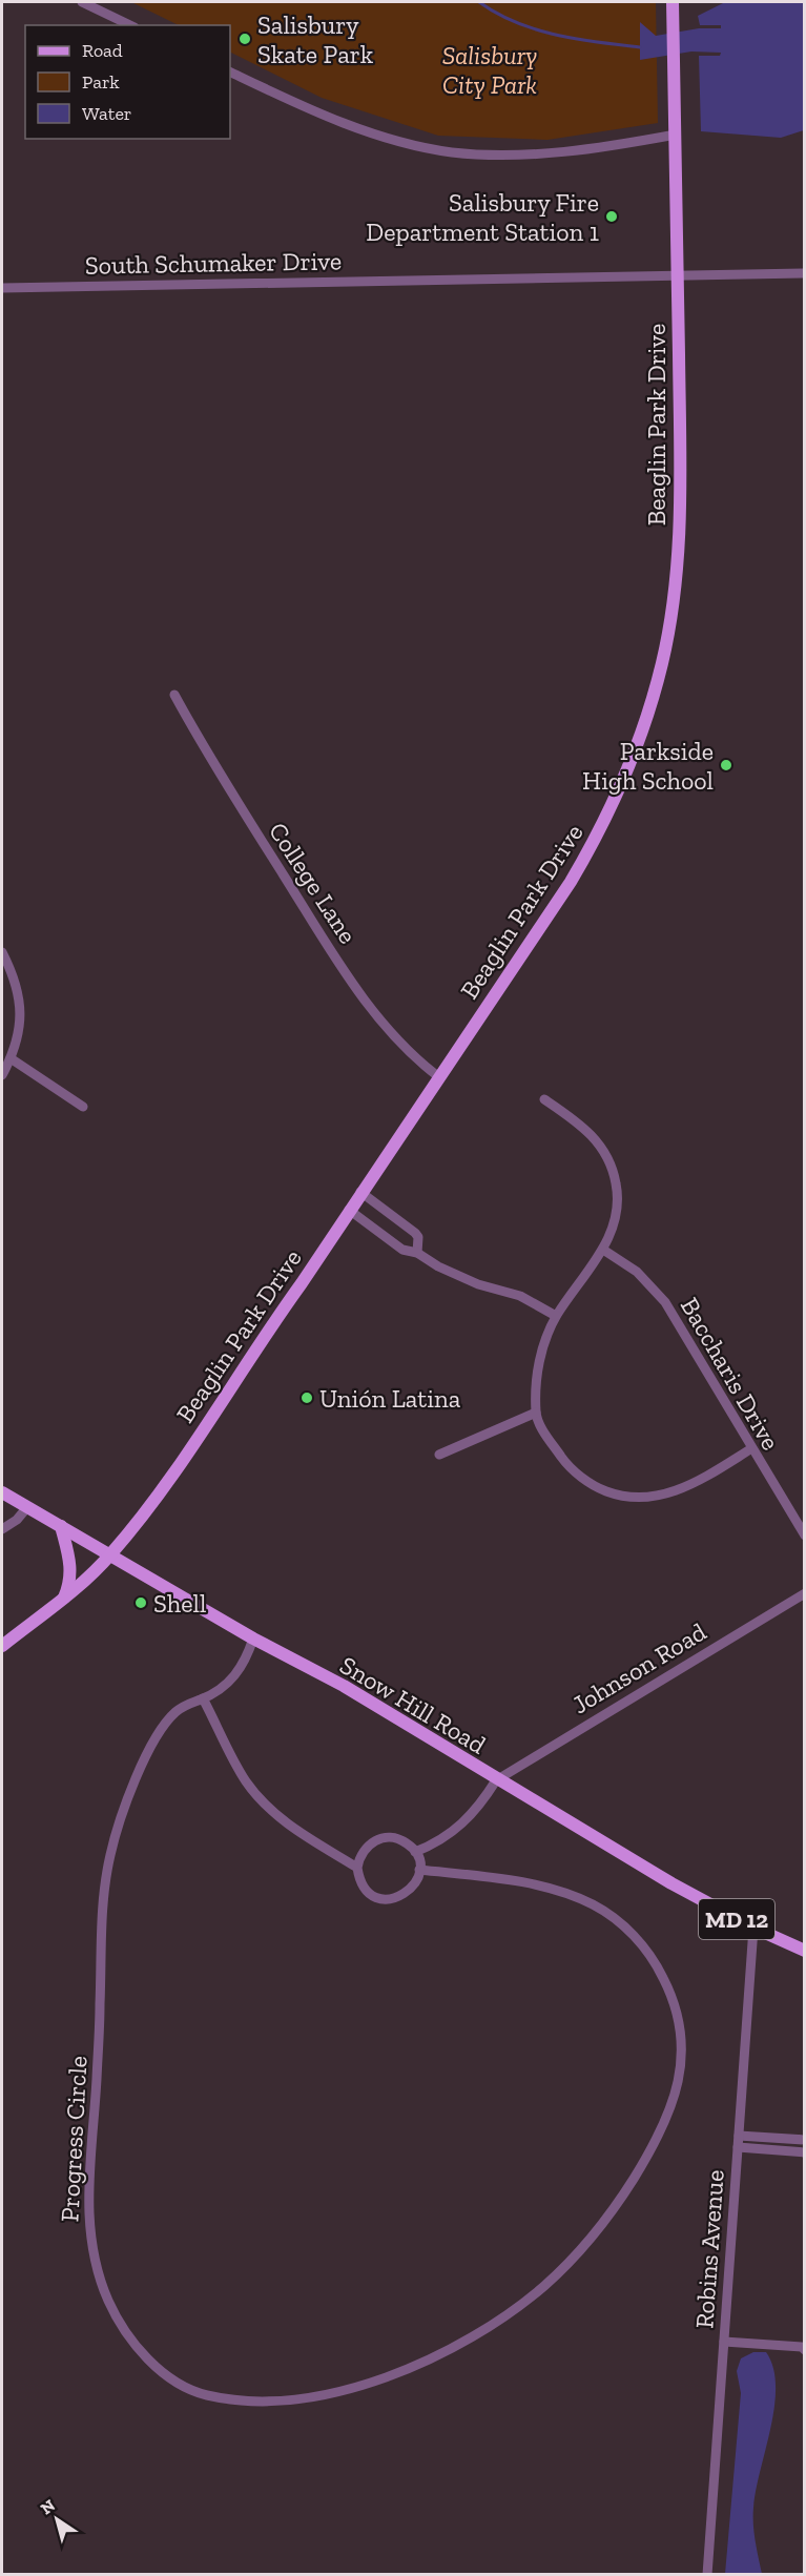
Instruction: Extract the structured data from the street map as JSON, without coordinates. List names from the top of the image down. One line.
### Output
{"streets":{"main road":["Beaglin Park Drive","Snow Hill Road","MD 12"],"street":["South Schumaker Drive","College Lane","Baccharis Drive","Johnson Road","Progress Circle","Robins Avenue"]},"crossings":[["South Schumaker Drive","Beaglin Park Drive"],["Beaglin Park Drive","College Lane"],["Beaglin Park Drive","Snow Hill Road"],["Johnson Road","Snow Hill Road"],["Snow Hill Road","Progress Circle"],["Snow Hill Road","Robins Avenue"]],"parks":["Salisbury City Park"],"places":["Salisbury Skate Park","Salisbury Fire Department Station 1","Parkside High School","Unión Latina","Shell"],"legend":["Road","Park","Water"],"north":"top left"}
